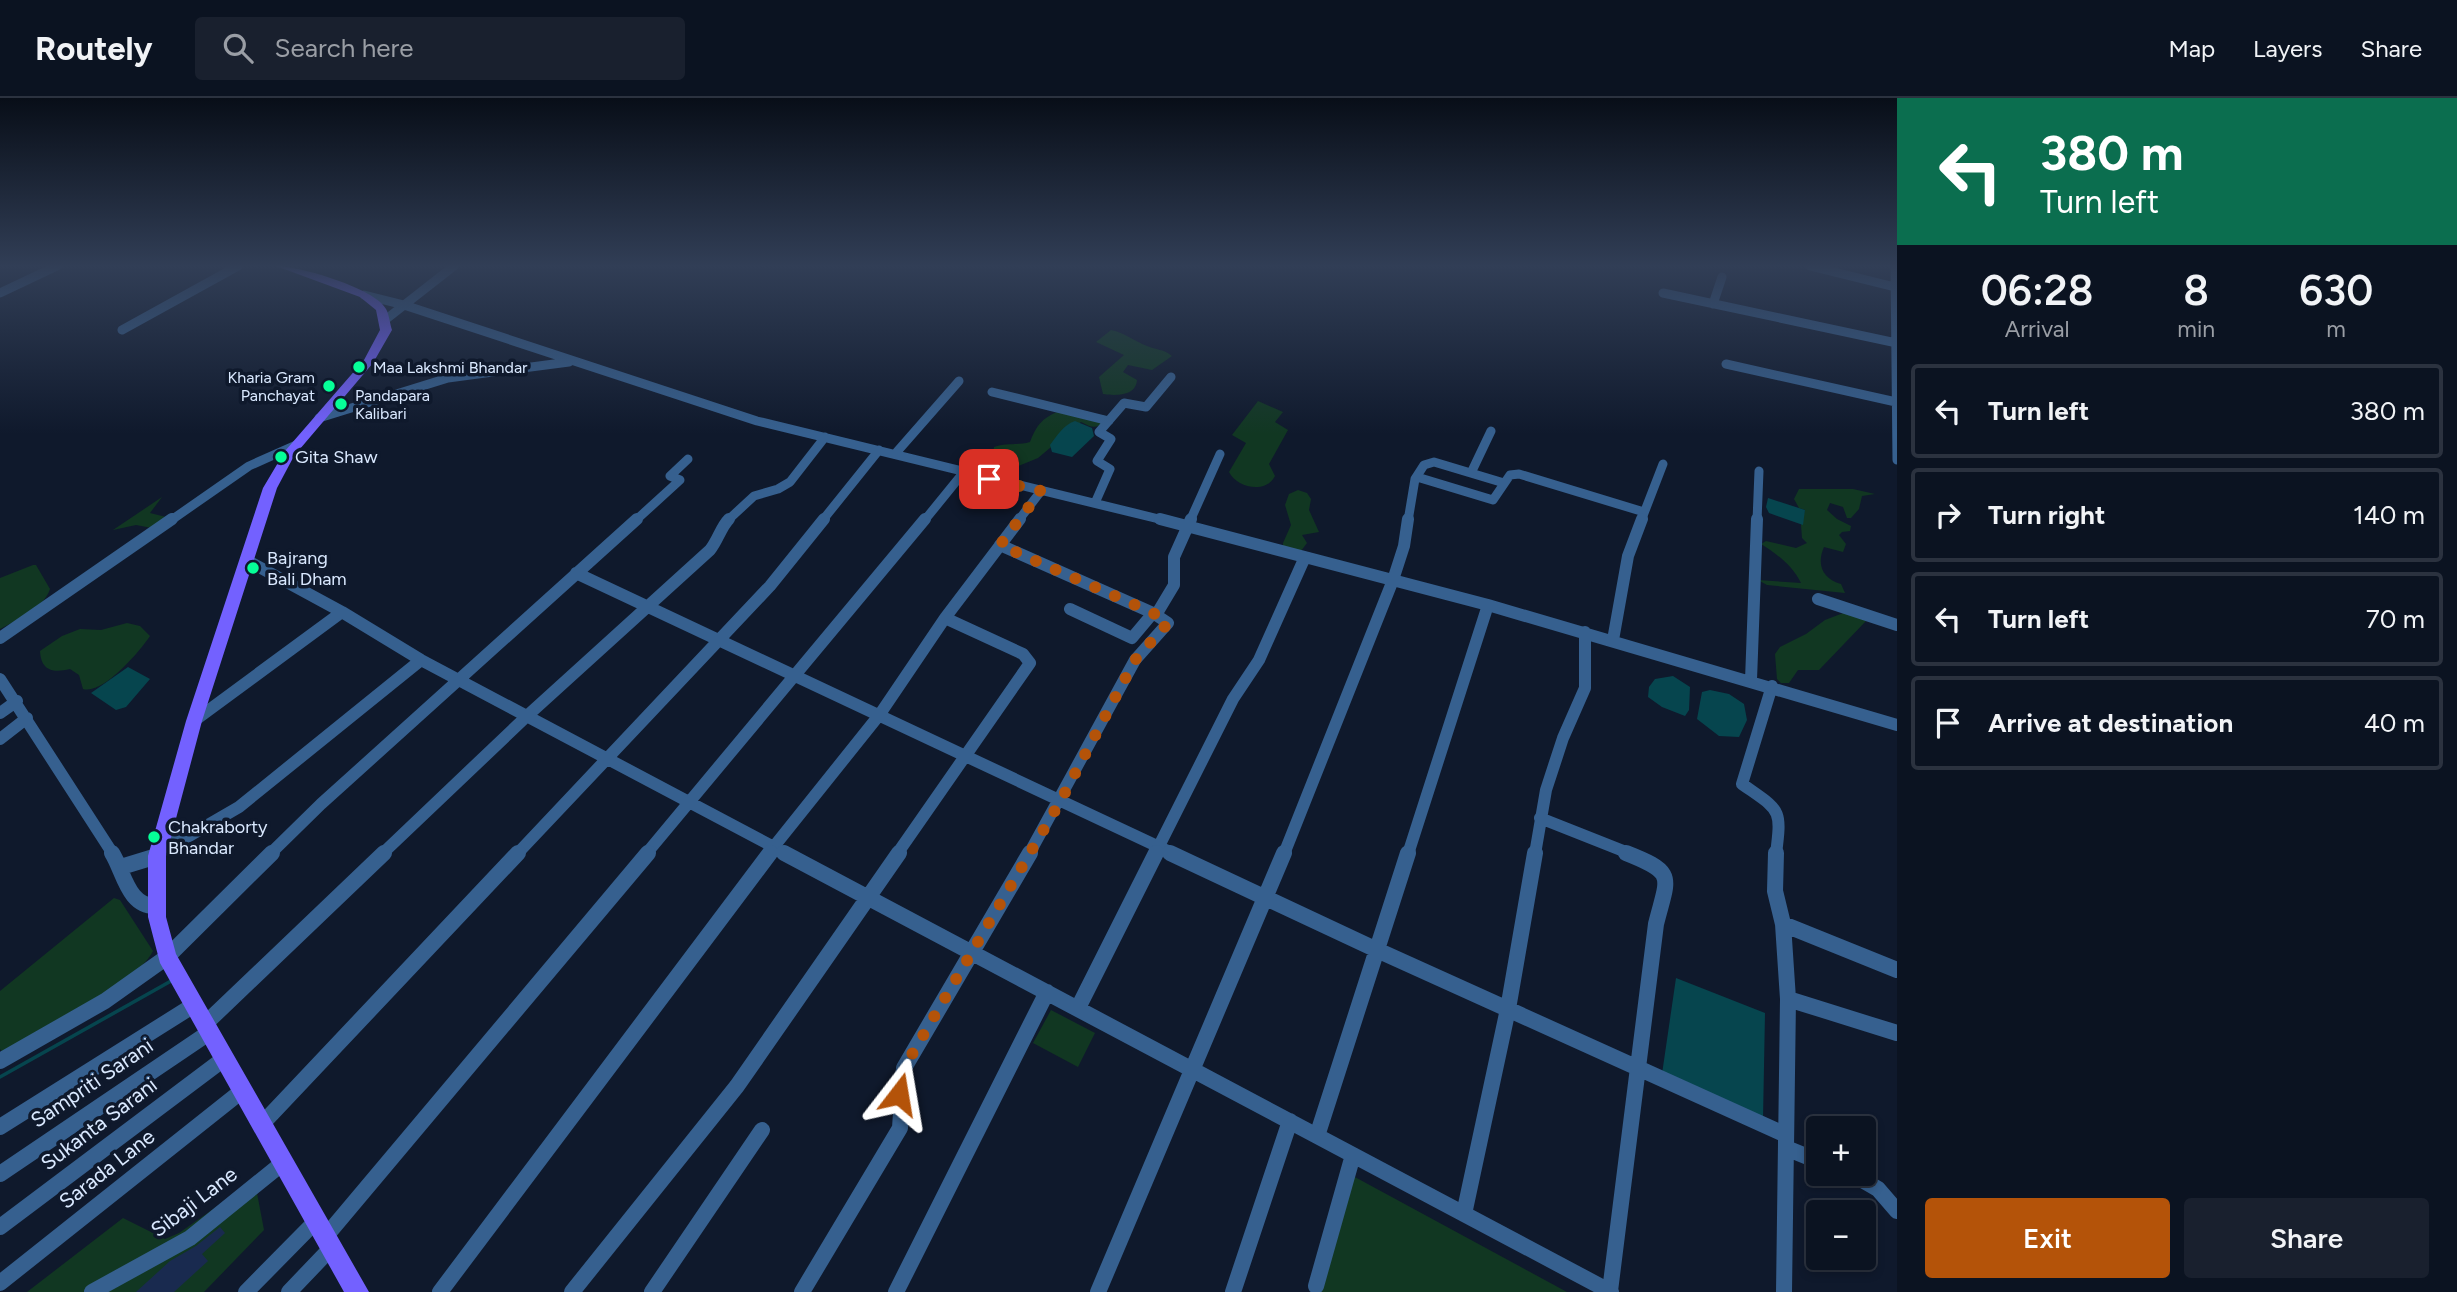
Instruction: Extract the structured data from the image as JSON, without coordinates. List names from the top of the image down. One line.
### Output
{"streets":{"street":["Sampriti Sarani","Sukanta Sarani","Sarada Lane","Sibaji Lane"]},"places":["Maa Lakshmi Bhandar","Kharia Gram Panchayat","Pandapara Kalibari","Gita Shaw","Bajrang Bali Dham","Chakraborty Bhandar"],"page":{"header":"Routely","search":"Search here","nav":["Map","Layers","Share"],"turn":["380 m","Turn left"],"eta":["06:28","Arrival","8","min","630","m"],"list":[{"name":"Turn left","value":"380 m"},{"name":"Turn right","value":"140 m"},{"name":"Turn left","value":"70 m"},{"name":"Arrive at destination","value":"40 m"}],"map_buttons":["+","−"],"buttons":["Exit","Share"]}}
